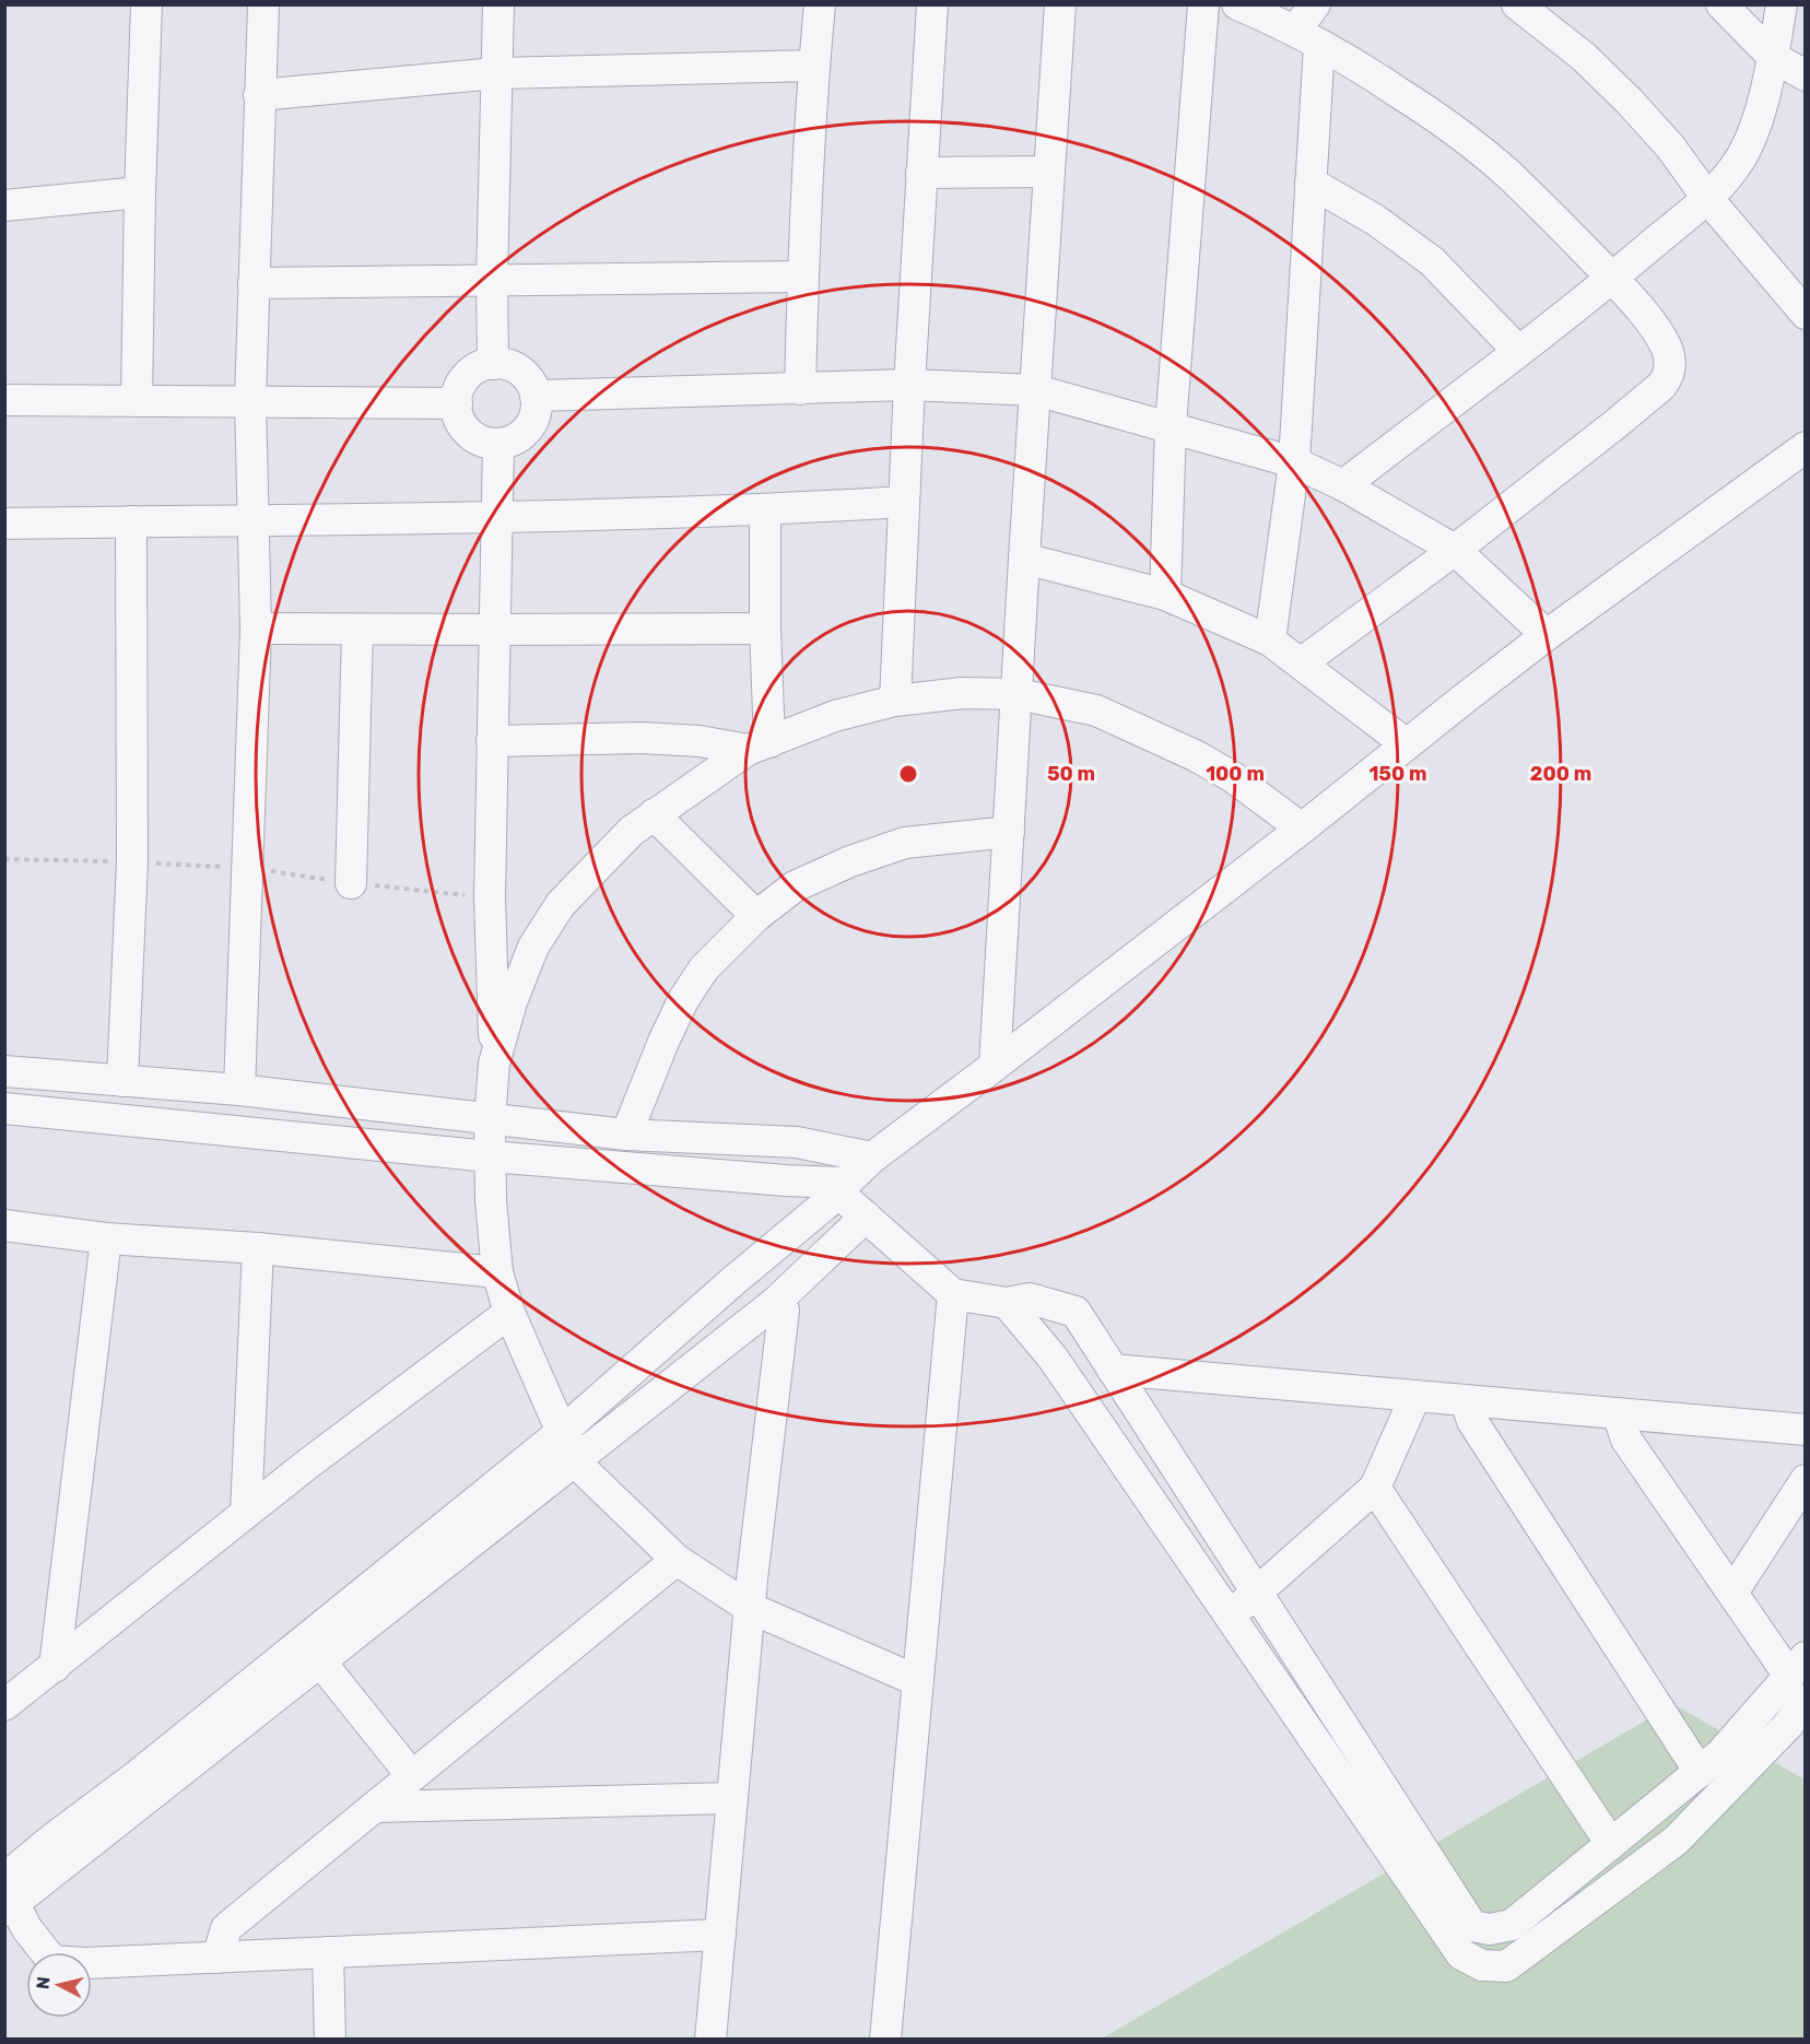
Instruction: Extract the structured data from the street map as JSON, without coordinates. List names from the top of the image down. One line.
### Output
{"north":"left","rings":["50 m","100 m","150 m","200 m"]}
